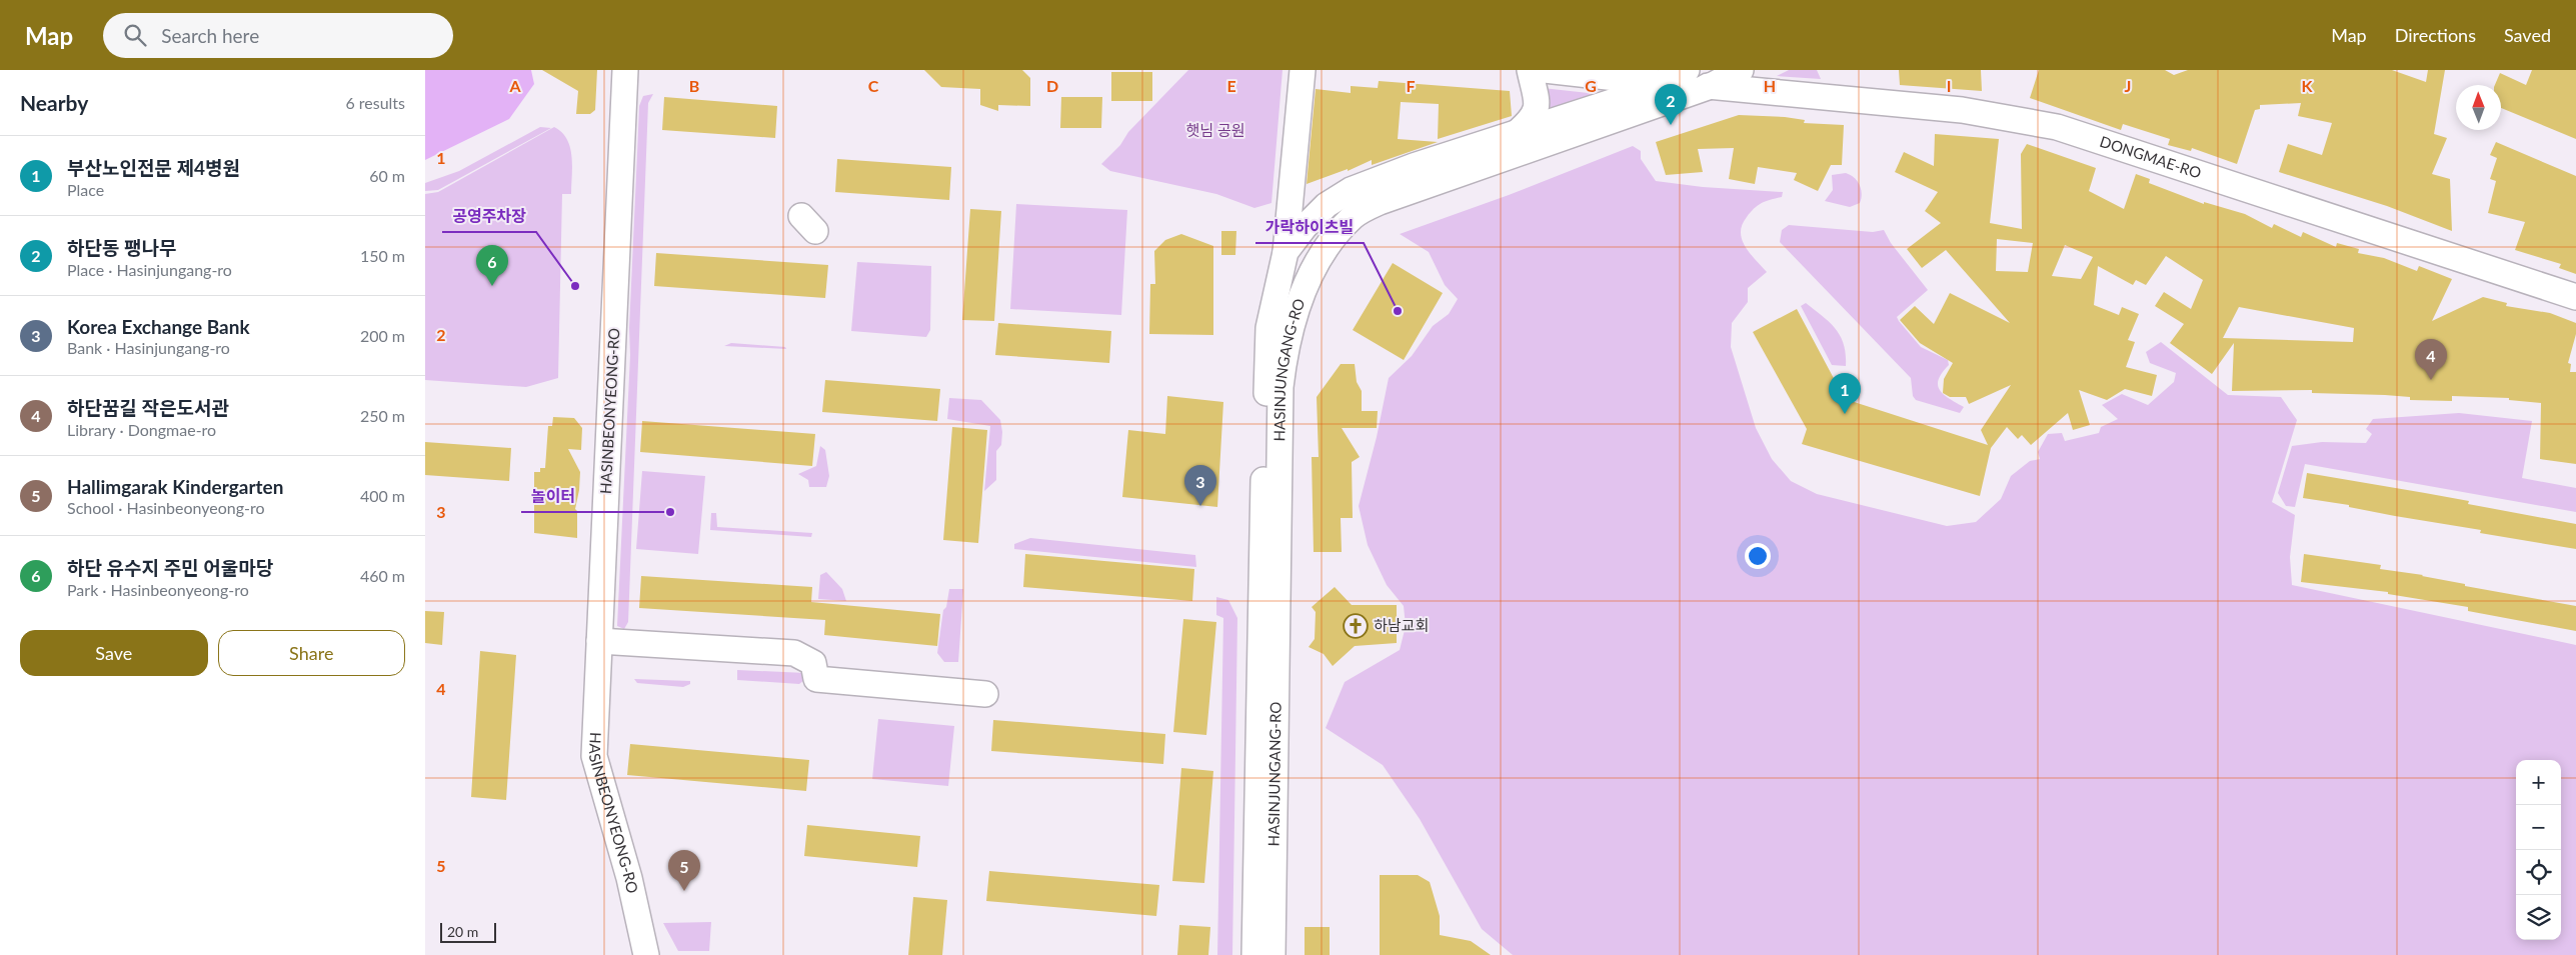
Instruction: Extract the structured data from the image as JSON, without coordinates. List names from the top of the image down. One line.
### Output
{"streets":{"street":["DONGMAE-RO","HASINJUNGANG-RO","HASINBEONYEONG-RO"]},"crossings":[["DONGMAE-RO","HASINJUNGANG-RO"]],"parks":["햇님 공원"],"places":{"other":["공영주차장","가락하이츠빌","놀이터"],"church":["하남교회"]},"scale_bar":"20 m","north":"top","page":{"header":"Map","search":"Search here","nav":["Map","Directions","Saved"],"heading":["Nearby","6 results"],"pins":["2","6","4","1","3","5"],"list":[{"mark":"1","name":"부산노인전문 제4병원","note":"Place","value":"60 m"},{"mark":"2","name":"하단동 팽나무","note":"Place · Hasinjungang-ro","value":"150 m"},{"mark":"3","name":"Korea Exchange Bank","note":"Bank · Hasinjungang-ro","value":"200 m"},{"mark":"4","name":"하단꿈길 작은도서관","note":"Library · Dongmae-ro","value":"250 m"},{"mark":"5","name":"Hallimgarak Kindergarten","note":"School · Hasinbeonyeong-ro","value":"400 m"},{"mark":"6","name":"하단 유수지 주민 어울마당","note":"Park · Hasinbeonyeong-ro","value":"460 m"}],"buttons":["Save","Share"],"map_buttons":["+","−"],"scale":"20 m"},"grid":{"columns":["A","B","C","D","E","F","G","H","I","J","K"],"rows":["1","2","3","4","5"]}}
